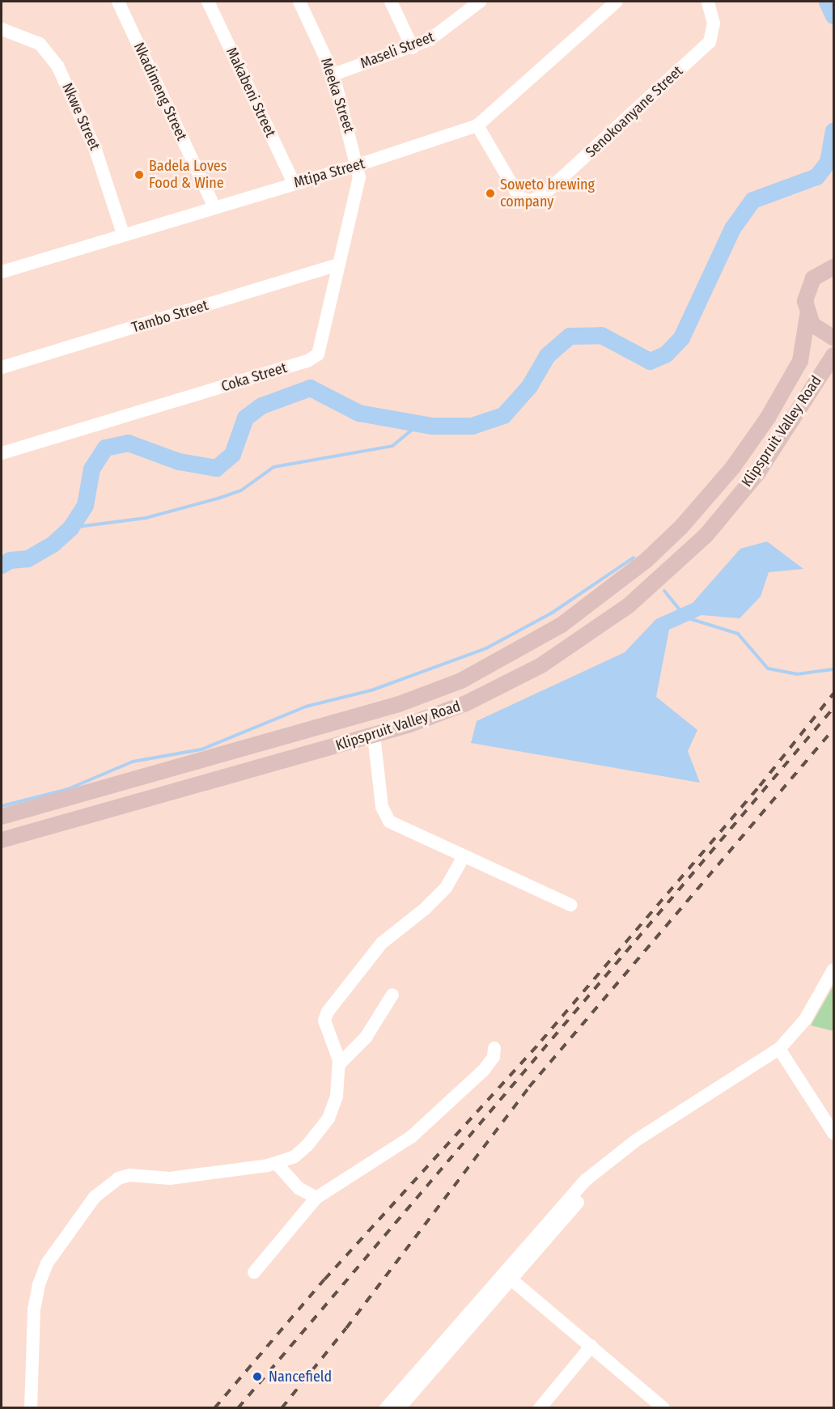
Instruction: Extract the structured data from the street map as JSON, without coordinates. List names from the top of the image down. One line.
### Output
{"streets":{"main road":["Klipspruit Valley Road"],"street":["Maseli Street","Nkadimeng Street","Makabeni Street","Meeka Street","Senokoanyane Street","Nkwe Street","Mtipa Street","Tambo Street","Coka Street"]},"crossings":[["Maseli Street","Meeka Street"],["Nkadimeng Street","Mtipa Street"],["Makabeni Street","Mtipa Street"],["Meeka Street","Mtipa Street"],["Meeka Street","Coka Street"],["Senokoanyane Street","Mtipa Street"],["Nkwe Street","Mtipa Street"],["Mtipa Street","Coka Street"],["Tambo Street","Coka Street"]],"places":["Badela Loves Food & Wine","Soweto brewing company","Nancefield"]}
